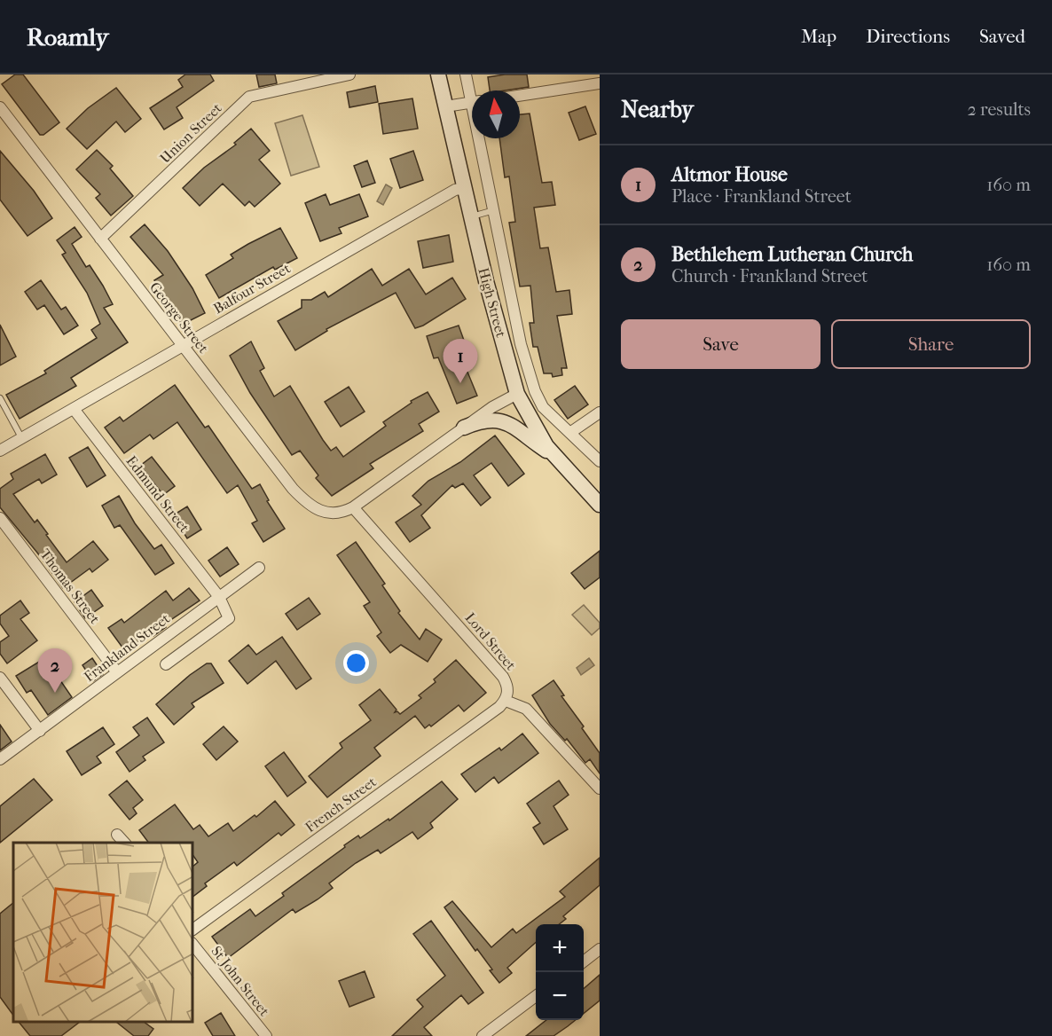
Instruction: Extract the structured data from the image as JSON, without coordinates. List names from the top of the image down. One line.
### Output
{"streets":{"main road":["High Street"],"street":["Union Street","Balfour Street","George Street","Edmund Street","Thomas Street","Lord Street","Frankland Street","French Street","St John Street"]},"crossings":[["Union Street","George Street"],["Balfour Street","High Street"],["Balfour Street","George Street"],["Balfour Street","Edmund Street"],["George Street","Lord Street"],["Edmund Street","Frankland Street"],["Thomas Street","Frankland Street"],["Lord Street","French Street"]],"north":"top","page":{"header":"Roamly","nav":["Map","Directions","Saved"],"heading":["Nearby","2 results"],"list":[{"mark":"1","name":"Altmor House","note":"Place · Frankland Street","value":"160 m"},{"mark":"2","name":"Bethlehem Lutheran Church","note":"Church · Frankland Street","value":"160 m"}],"buttons":["Save","Share"],"pins":["1","2"],"map_buttons":["+","−"]}}
